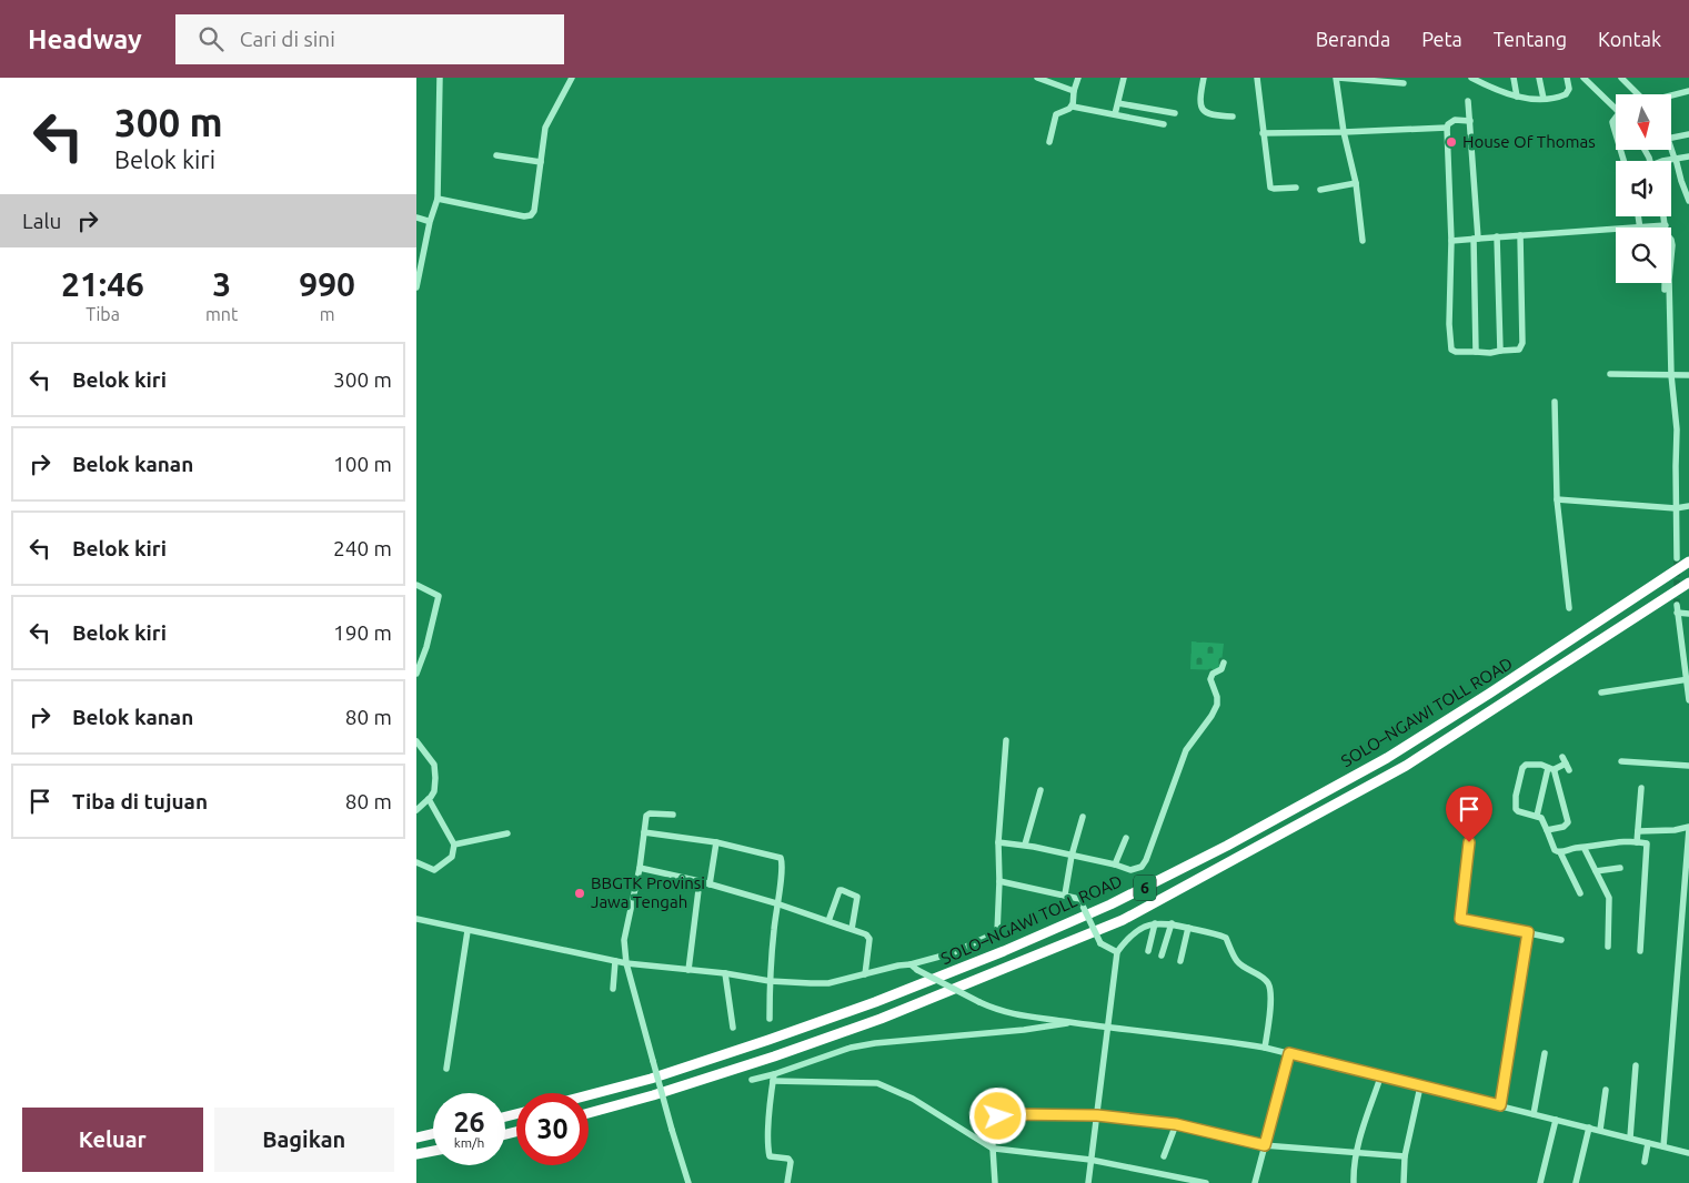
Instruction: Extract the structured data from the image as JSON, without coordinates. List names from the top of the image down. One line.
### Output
{"streets":{"highway":["SOLO–NGAWI TOLL ROAD","6"]},"places":["House Of Thomas","BBGTK Provinsi Jawa Tengah"],"north":"bottom","page":{"header":"Headway","search":"Cari di sini","nav":["Beranda","Peta","Tentang","Kontak"],"turn":["300 m","Belok kiri"],"then":"Lalu","eta":["21:46","Tiba","3","mnt","990","m"],"list":[{"name":"Belok kiri","value":"300 m"},{"name":"Belok kanan","value":"100 m"},{"name":"Belok kiri","value":"240 m"},{"name":"Belok kiri","value":"190 m"},{"name":"Belok kanan","value":"80 m"},{"name":"Tiba di tujuan","value":"80 m"}],"speed":"26 km/h","limit":"30","buttons":["Keluar","Bagikan"]}}
